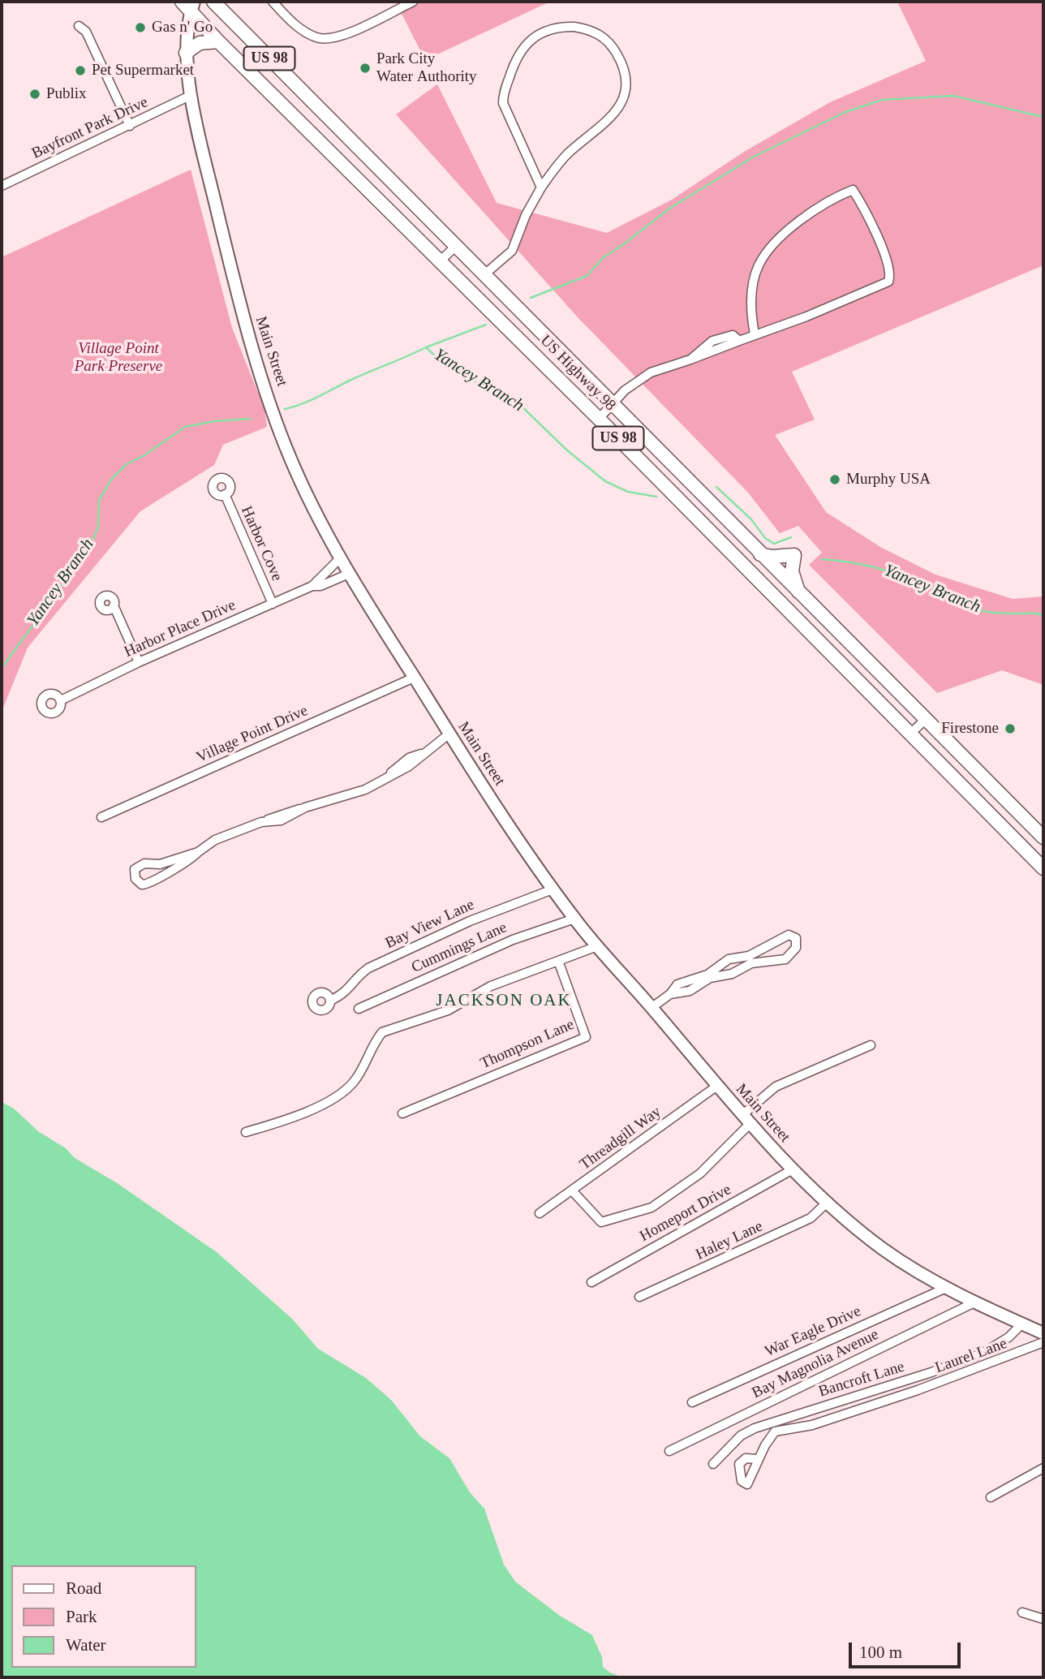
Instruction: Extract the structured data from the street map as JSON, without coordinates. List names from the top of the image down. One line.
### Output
{"streets":{"main road":["US 98","Main Street","US Highway 98"],"street":["Bayfront Park Drive","Harbor Cove","Harbor Place Drive","Village Point Drive","Bay View Lane","Cummings Lane","Thompson Lane","Threadgill Way","Homeport Drive","Haley Lane","War Eagle Drive","Laurel Lane","Bay Magnolia Avenue","Bancroft Lane"]},"crossings":[["Bayfront Park Drive","Main Street"],["Main Street","US Highway 98"],["Main Street","Harbor Place Drive"],["Main Street","Village Point Drive"],["Main Street","Bay View Lane"],["Main Street","Cummings Lane"],["Main Street","Threadgill Way"],["Main Street","Homeport Drive"],["Main Street","Haley Lane"],["Main Street","War Eagle Drive"],["Main Street","Laurel Lane"],["Main Street","Bay Magnolia Avenue"],["Main Street","Bancroft Lane"],["Harbor Cove","Harbor Place Drive"]],"districts":["JACKSON OAK"],"water":["Yancey Branch"],"parks":["Village Point Park Preserve"],"places":["Gas n' Go","Park City Water Authority","Pet Supermarket","Publix","Murphy USA","Firestone"],"legend":["Road","Park","Water"],"scale_bar":"100 m"}
